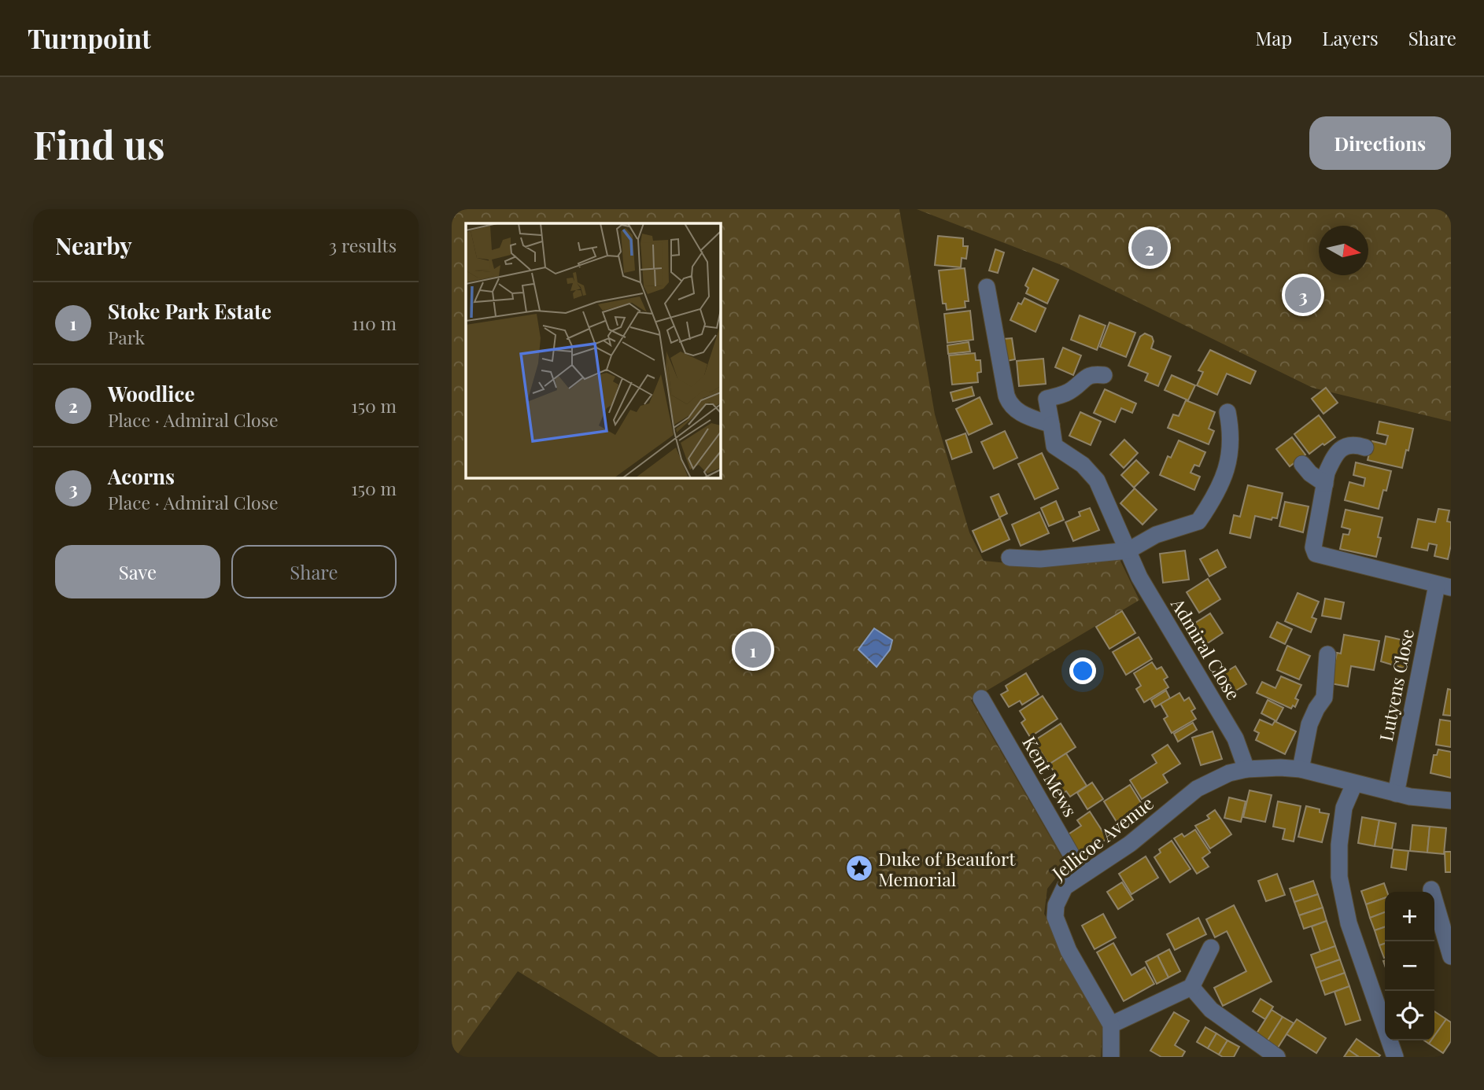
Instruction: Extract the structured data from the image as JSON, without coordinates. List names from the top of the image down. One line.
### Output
{"streets":{"street":["Admiral Close","Lutyens Close","Kent Mews","Jellicoe Avenue"]},"crossings":[["Admiral Close","Jellicoe Avenue"],["Lutyens Close","Jellicoe Avenue"],["Kent Mews","Jellicoe Avenue"]],"places":{"place":["Duke of Beaufort Memorial"]},"north":"right","page":{"header":"Turnpoint","nav":["Map","Layers","Share"],"buttons":["Directions",["Save","Share"]],"title":"Find us","heading":["Nearby","3 results"],"pins":["2","3","1"],"list":[{"mark":"1","name":"Stoke Park Estate","note":"Park","value":"110 m"},{"mark":"2","name":"Woodlice","note":"Place · Admiral Close","value":"150 m"},{"mark":"3","name":"Acorns","note":"Place · Admiral Close","value":"150 m"}],"map_buttons":["+","−"]}}
